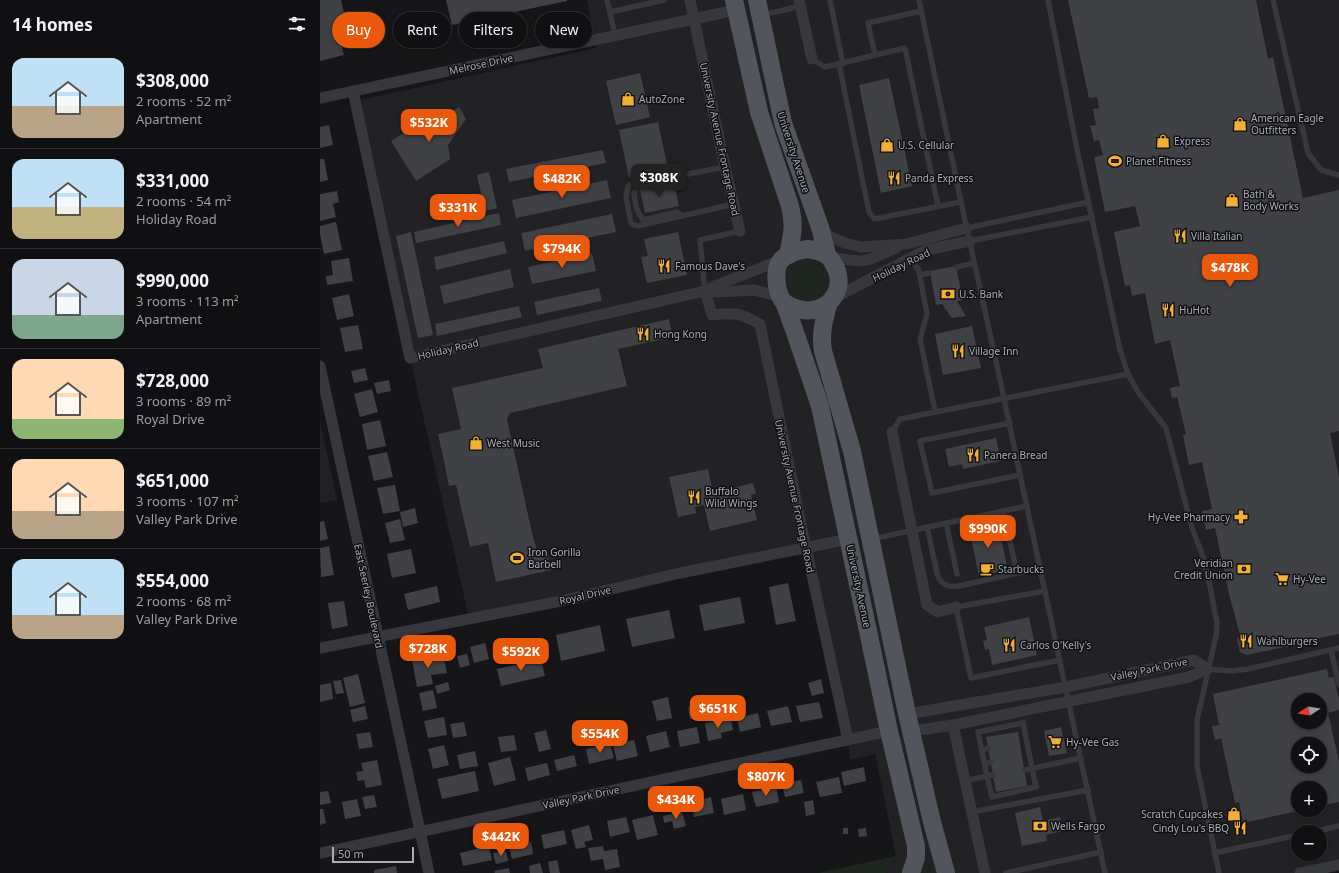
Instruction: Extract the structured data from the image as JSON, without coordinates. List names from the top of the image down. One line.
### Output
{"streets":{"main road":["University Avenue"],"street":["Melrose Drive","University Avenue Frontage Road","Holiday Road","Royal Drive","East Seerley Boulevard","Valley Park Drive"]},"crossings":[["Melrose Drive","University Avenue Frontage Road"],["Melrose Drive","University Avenue"],["Melrose Drive","Holiday Road"],["University Avenue Frontage Road","Holiday Road"],["University Avenue Frontage Road","Royal Drive"],["University Avenue Frontage Road","Valley Park Drive"],["University Avenue","Holiday Road"],["University Avenue","Royal Drive"],["University Avenue","Valley Park Drive"],["Royal Drive","East Seerley Boulevard"],["East Seerley Boulevard","Valley Park Drive"]],"places":{"shop":["AutoZone","American Eagle Outfitters","Express","U.S. Cellular","Bath & Body Works","West Music","Scratch Cupcakes"],"sports":["Planet Fitness","Iron Gorilla Barbell"],"restaurant":["Panda Express","Villa Italian","Famous Dave's","HuHot","Hong Kong","Village Inn","Panera Bread","Buffalo Wild Wings","Wahlburgers","Carlos O'Kelly's","Cindy Lou's BBQ"],"bank":["U.S. Bank","Veridian Credit Union","Wells Fargo"],"pharmacy":["Hy-Vee Pharmacy"],"cafe":["Starbucks"],"supermarket":["Hy-Vee","Hy-Vee Gas"]},"scale_bar":"50 m","north":"left","page":{"heading":"14 homes","chip":["Buy","Rent","Filters","New"],"list":[{"name":"$308,000","note":"2 rooms · 52 m² · Apartment"},{"name":"$331,000","note":"2 rooms · 54 m² · Holiday Road"},{"name":"$990,000","note":"3 rooms · 113 m² · Apartment"},{"name":"$728,000","note":"3 rooms · 89 m² · Royal Drive"},{"name":"$651,000","note":"3 rooms · 107 m² · Valley Park Drive"},{"name":"$554,000","note":"2 rooms · 68 m² · Valley Park Drive"}],"price":["$532K","$308K","$482K","$331K","$794K","$478K","$990K","$728K","$592K","$651K","$554K","$807K","$434K","$442K"],"map_buttons":["+","−"],"scale":"50 m"}}
